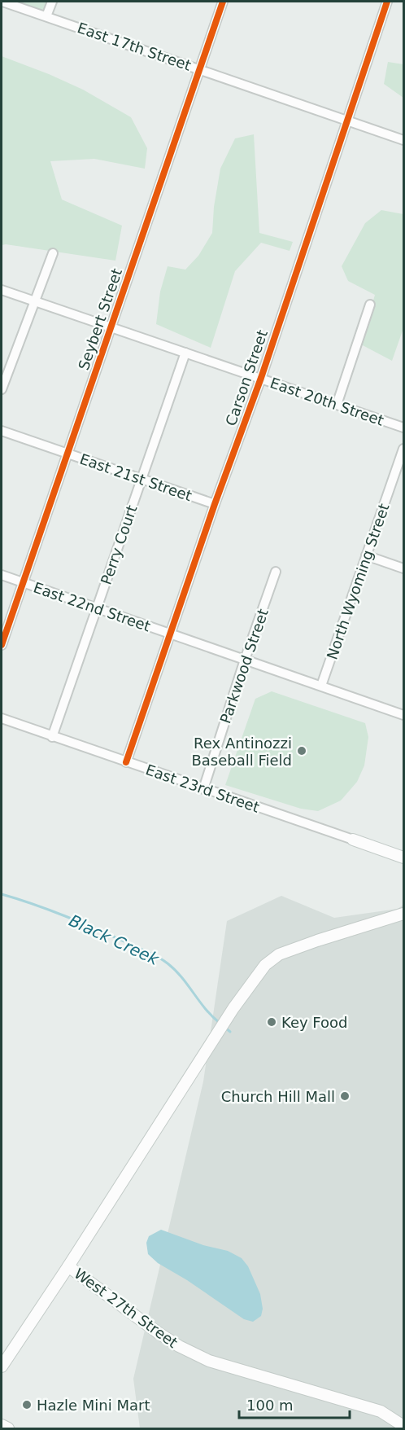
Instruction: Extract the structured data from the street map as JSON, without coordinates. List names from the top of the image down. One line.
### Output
{"streets":{"main road":["East 23rd Street","West 27th Street"],"street":["East 17th Street","Seybert Street","Carson Street","East 20th Street","East 21st Street","Perry Court","North Wyoming Street","East 22nd Street","Parkwood Street"]},"crossings":[["East 17th Street","Seybert Street"],["East 17th Street","Carson Street"],["Seybert Street","East 20th Street"],["Seybert Street","East 21st Street"],["Seybert Street","East 22nd Street"],["Carson Street","East 20th Street"],["Carson Street","East 21st Street"],["Carson Street","East 22nd Street"],["Carson Street","East 23rd Street"],["East 20th Street","Perry Court"],["East 21st Street","Perry Court"],["Perry Court","East 22nd Street"],["Perry Court","East 23rd Street"],["North Wyoming Street","East 22nd Street"],["East 22nd Street","Parkwood Street"],["Parkwood Street","East 23rd Street"]],"water":["Black Creek"],"places":["Rex Antinozzi Baseball Field","Key Food","Church Hill Mall","Hazle Mini Mart"],"scale_bar":"100 m"}
